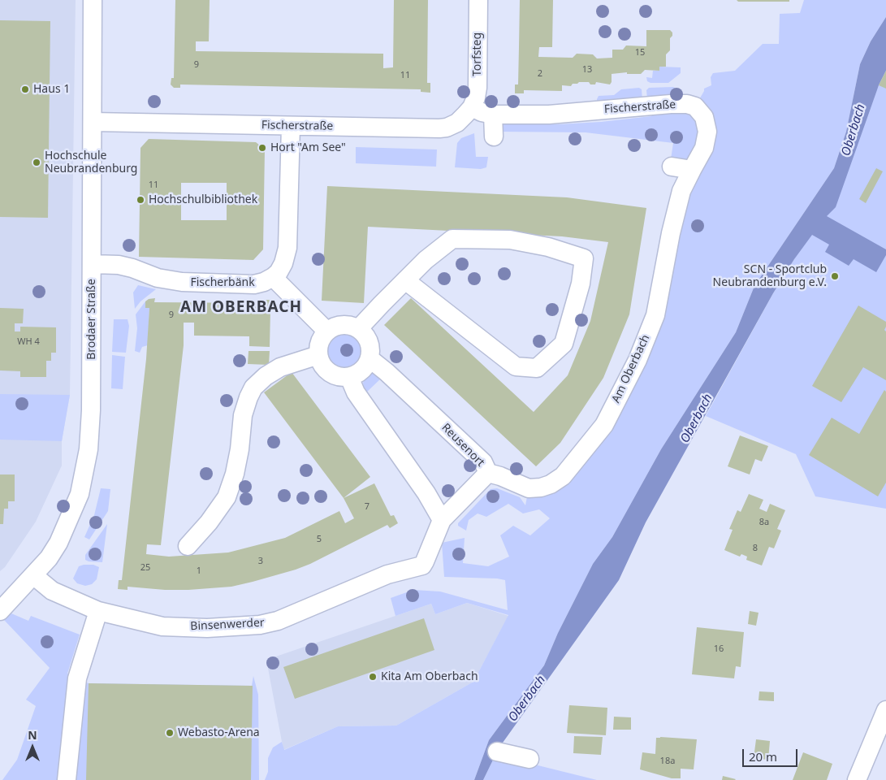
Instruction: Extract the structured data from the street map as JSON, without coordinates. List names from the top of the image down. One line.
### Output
{"streets":{"street":["Torfsteg","Fischerstraße","Fischerbänk","Brodaer Straße","Am Oberbach","Reusenort","Binsenwerder"]},"crossings":[["Torfsteg","Fischerstraße"],["Fischerstraße","Brodaer Straße"],["Fischerstraße","Am Oberbach"],["Fischerbänk","Brodaer Straße"],["Brodaer Straße","Binsenwerder"],["Am Oberbach","Reusenort"],["Reusenort","Binsenwerder"]],"districts":["AM OBERBACH"],"water":["Oberbach"],"places":["Haus 1","Hort \"Am See\"","Hochschule Neubrandenburg","Hochschulbibliothek","SCN - Sportclub Neubrandenburg e.V.","Kita Am Oberbach","Webasto-Arena"],"house_numbers":["15","9","13","2","11","11","9","WH 4","7","8a","5","8","3","25","1","16","18a"],"scale_bar":"20 m","north":"top"}
